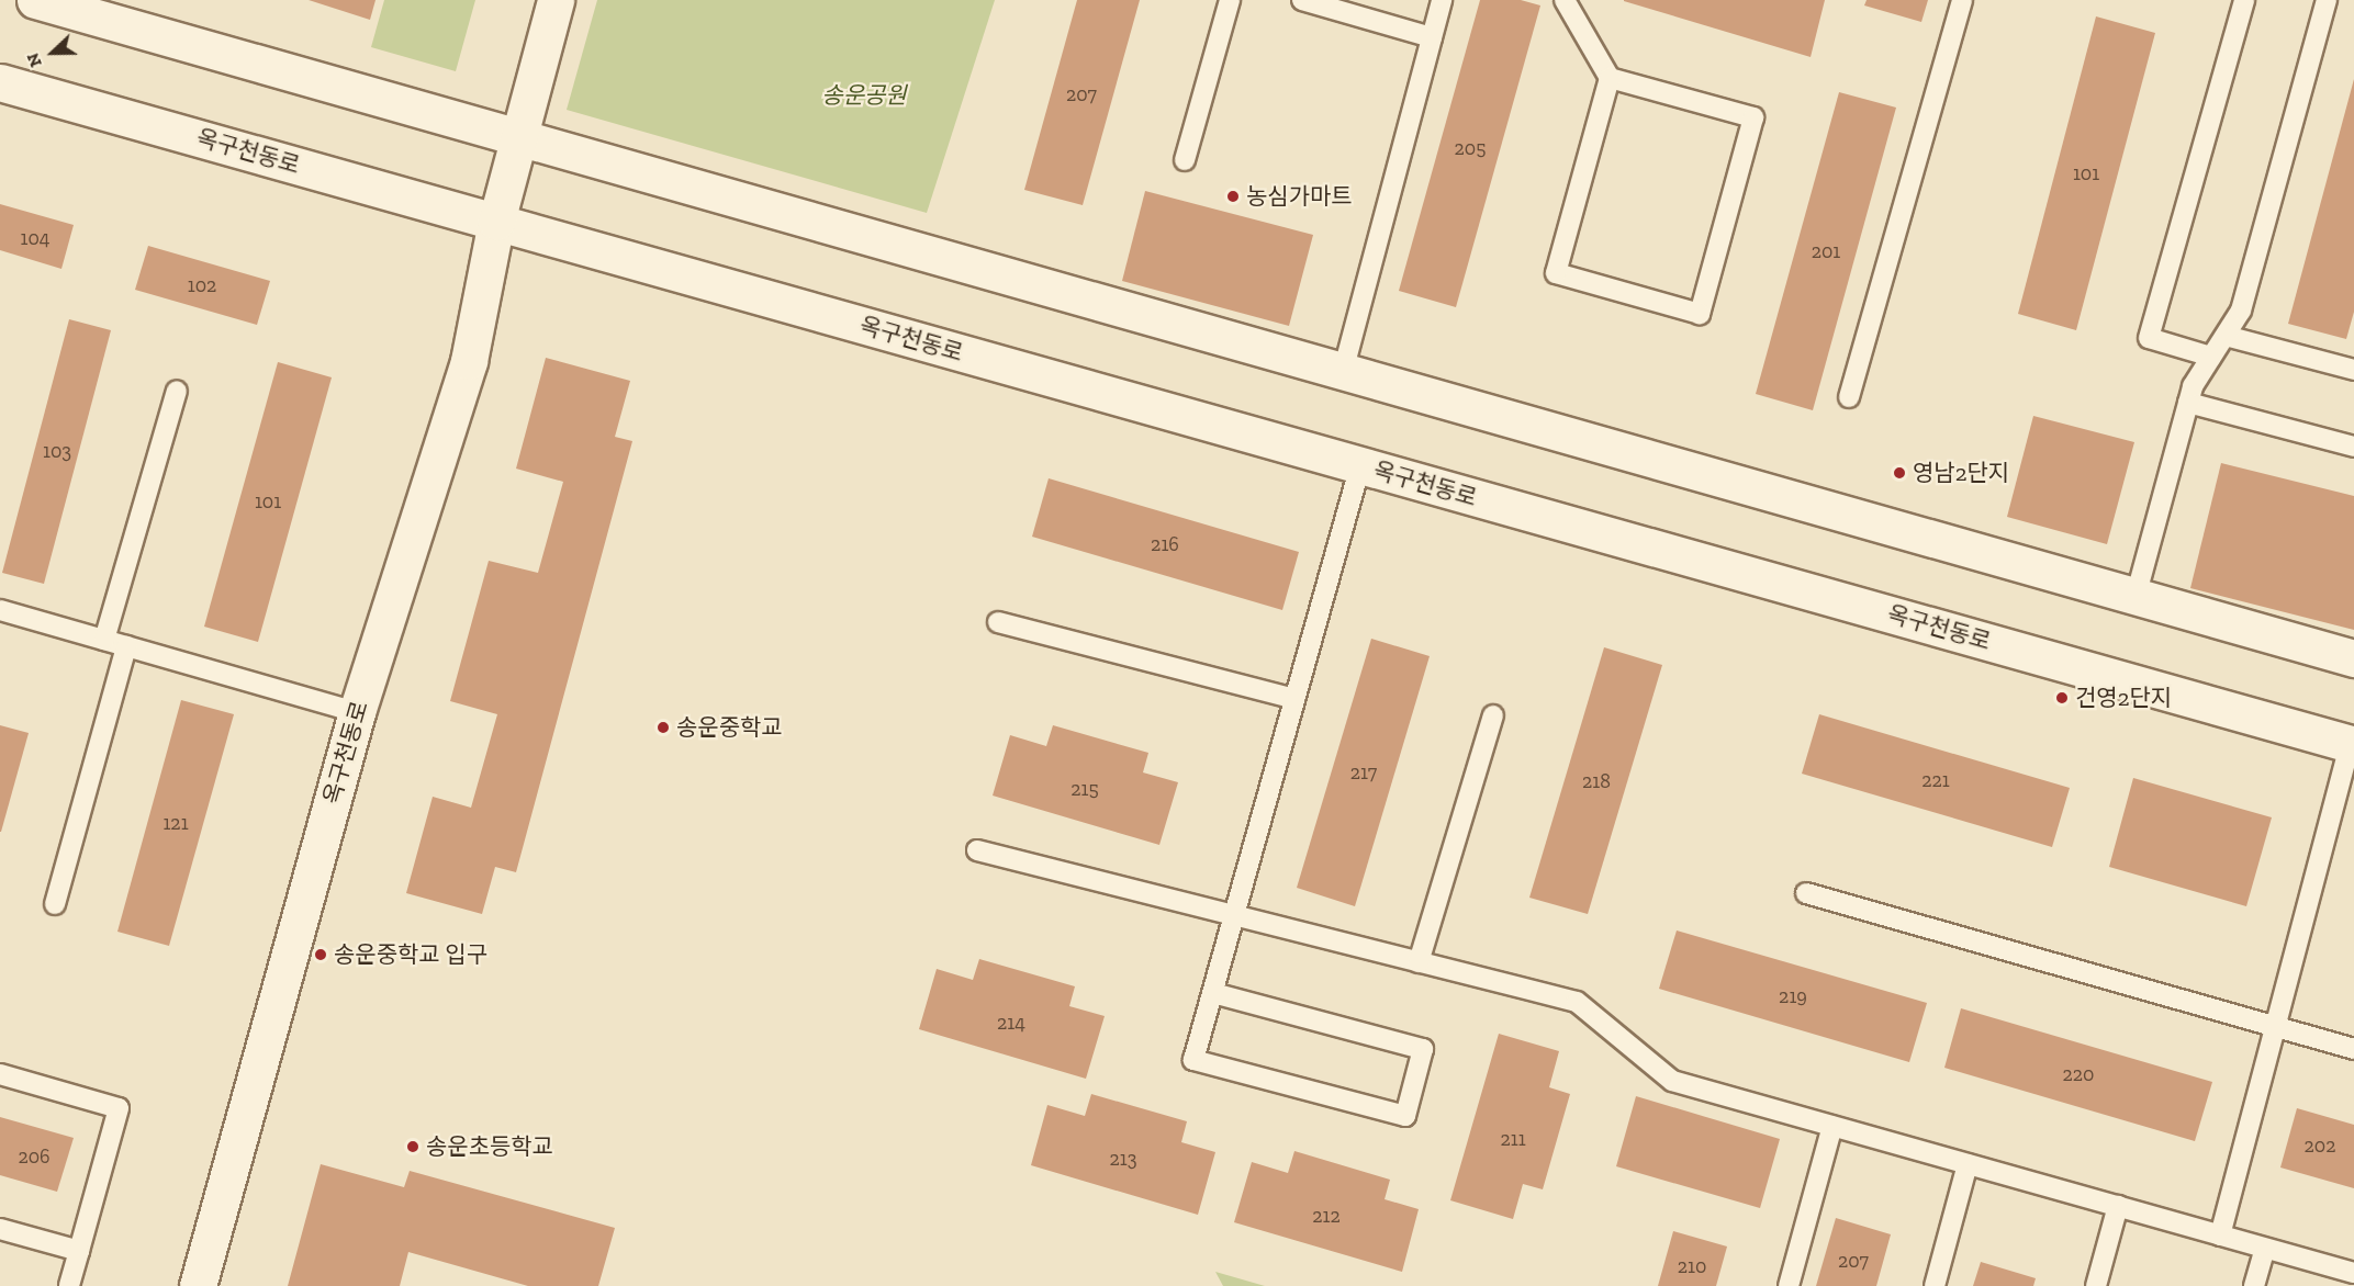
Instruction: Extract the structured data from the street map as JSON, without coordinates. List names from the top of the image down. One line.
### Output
{"streets":{"street":["옥구천동로"]},"parks":["송운공원"],"places":["농심가마트","영남2단지","건영2단지","송운중학교","송운중학교 입구","송운초등학교"],"house_numbers":["207","205","101","104","201","102","103","101","216","217","221","218","215","121","219","214","220","211","202","206","213","212","207","210"],"north":"left"}
